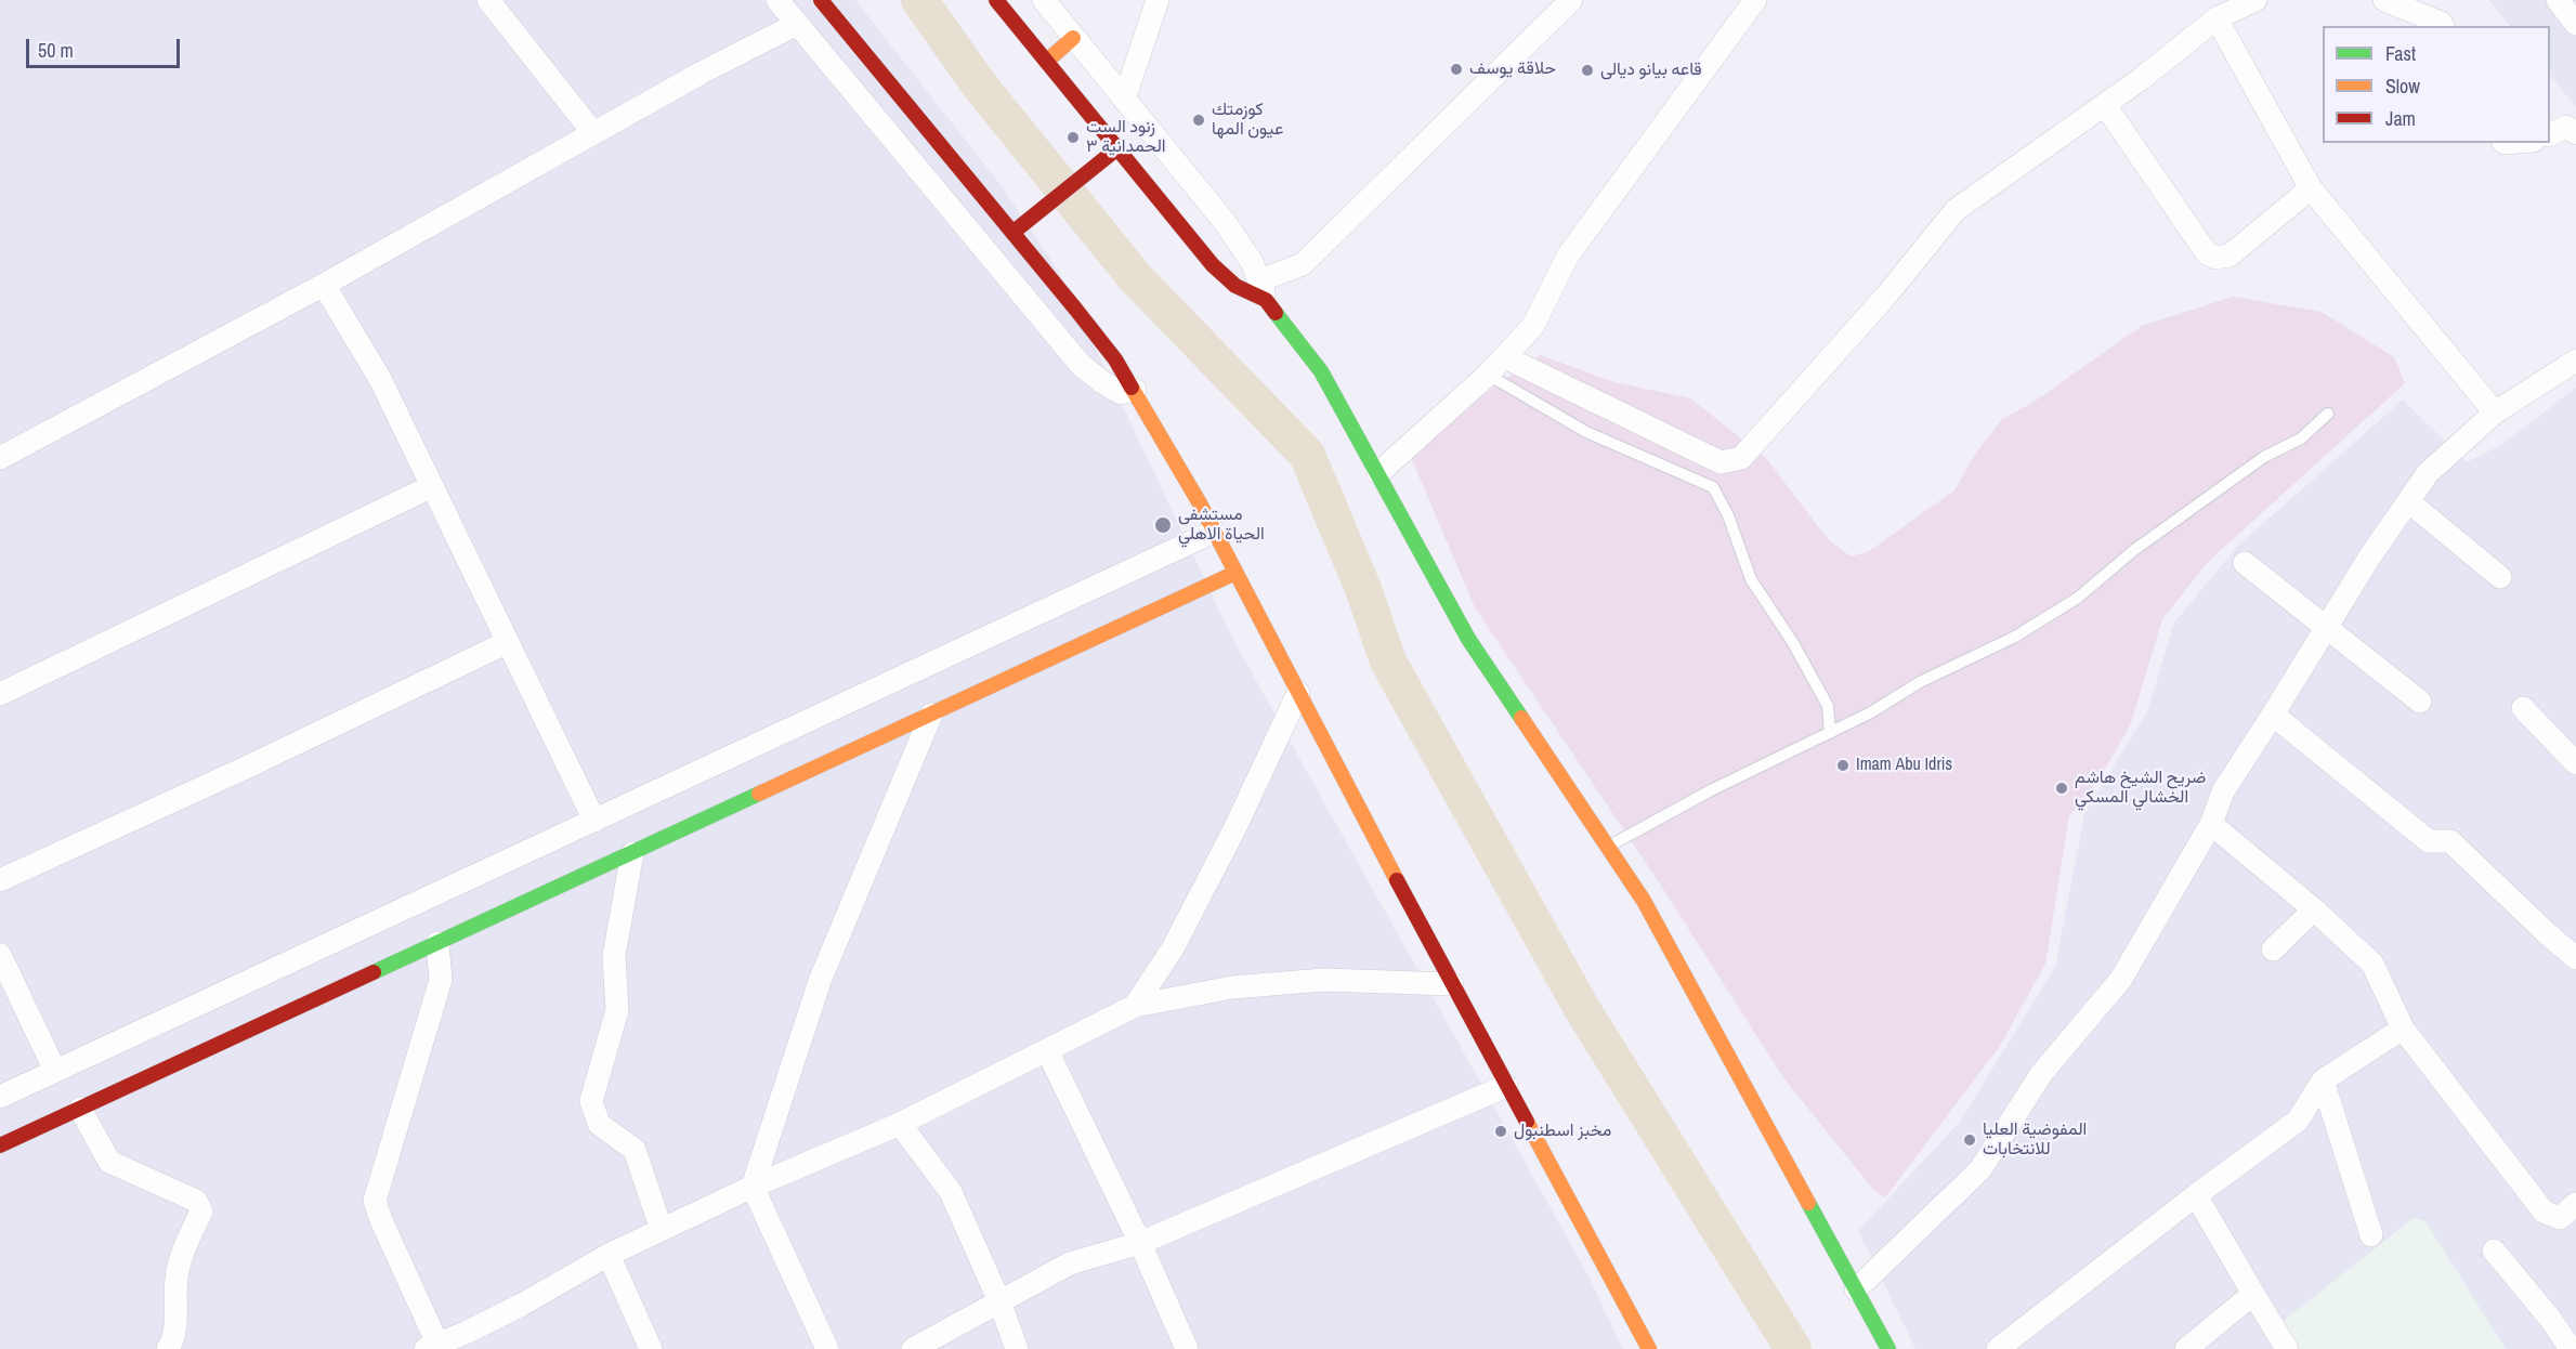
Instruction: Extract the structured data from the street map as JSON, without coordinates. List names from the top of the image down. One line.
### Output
{"places":["حلاقة يوسف","قاعه بيانو ديالى","كوزمتك عيون المها","زنود الست الحمدانية ٣","مستشفى الحياة الاهلي","Imam Abu Idris","ضريح الشيخ هاشم الخشالي المسكي","مخبز اسطنبول","المفوضية العليا للانتخابات"],"legend":["Fast","Slow","Jam"],"scale_bar":"50 m"}
